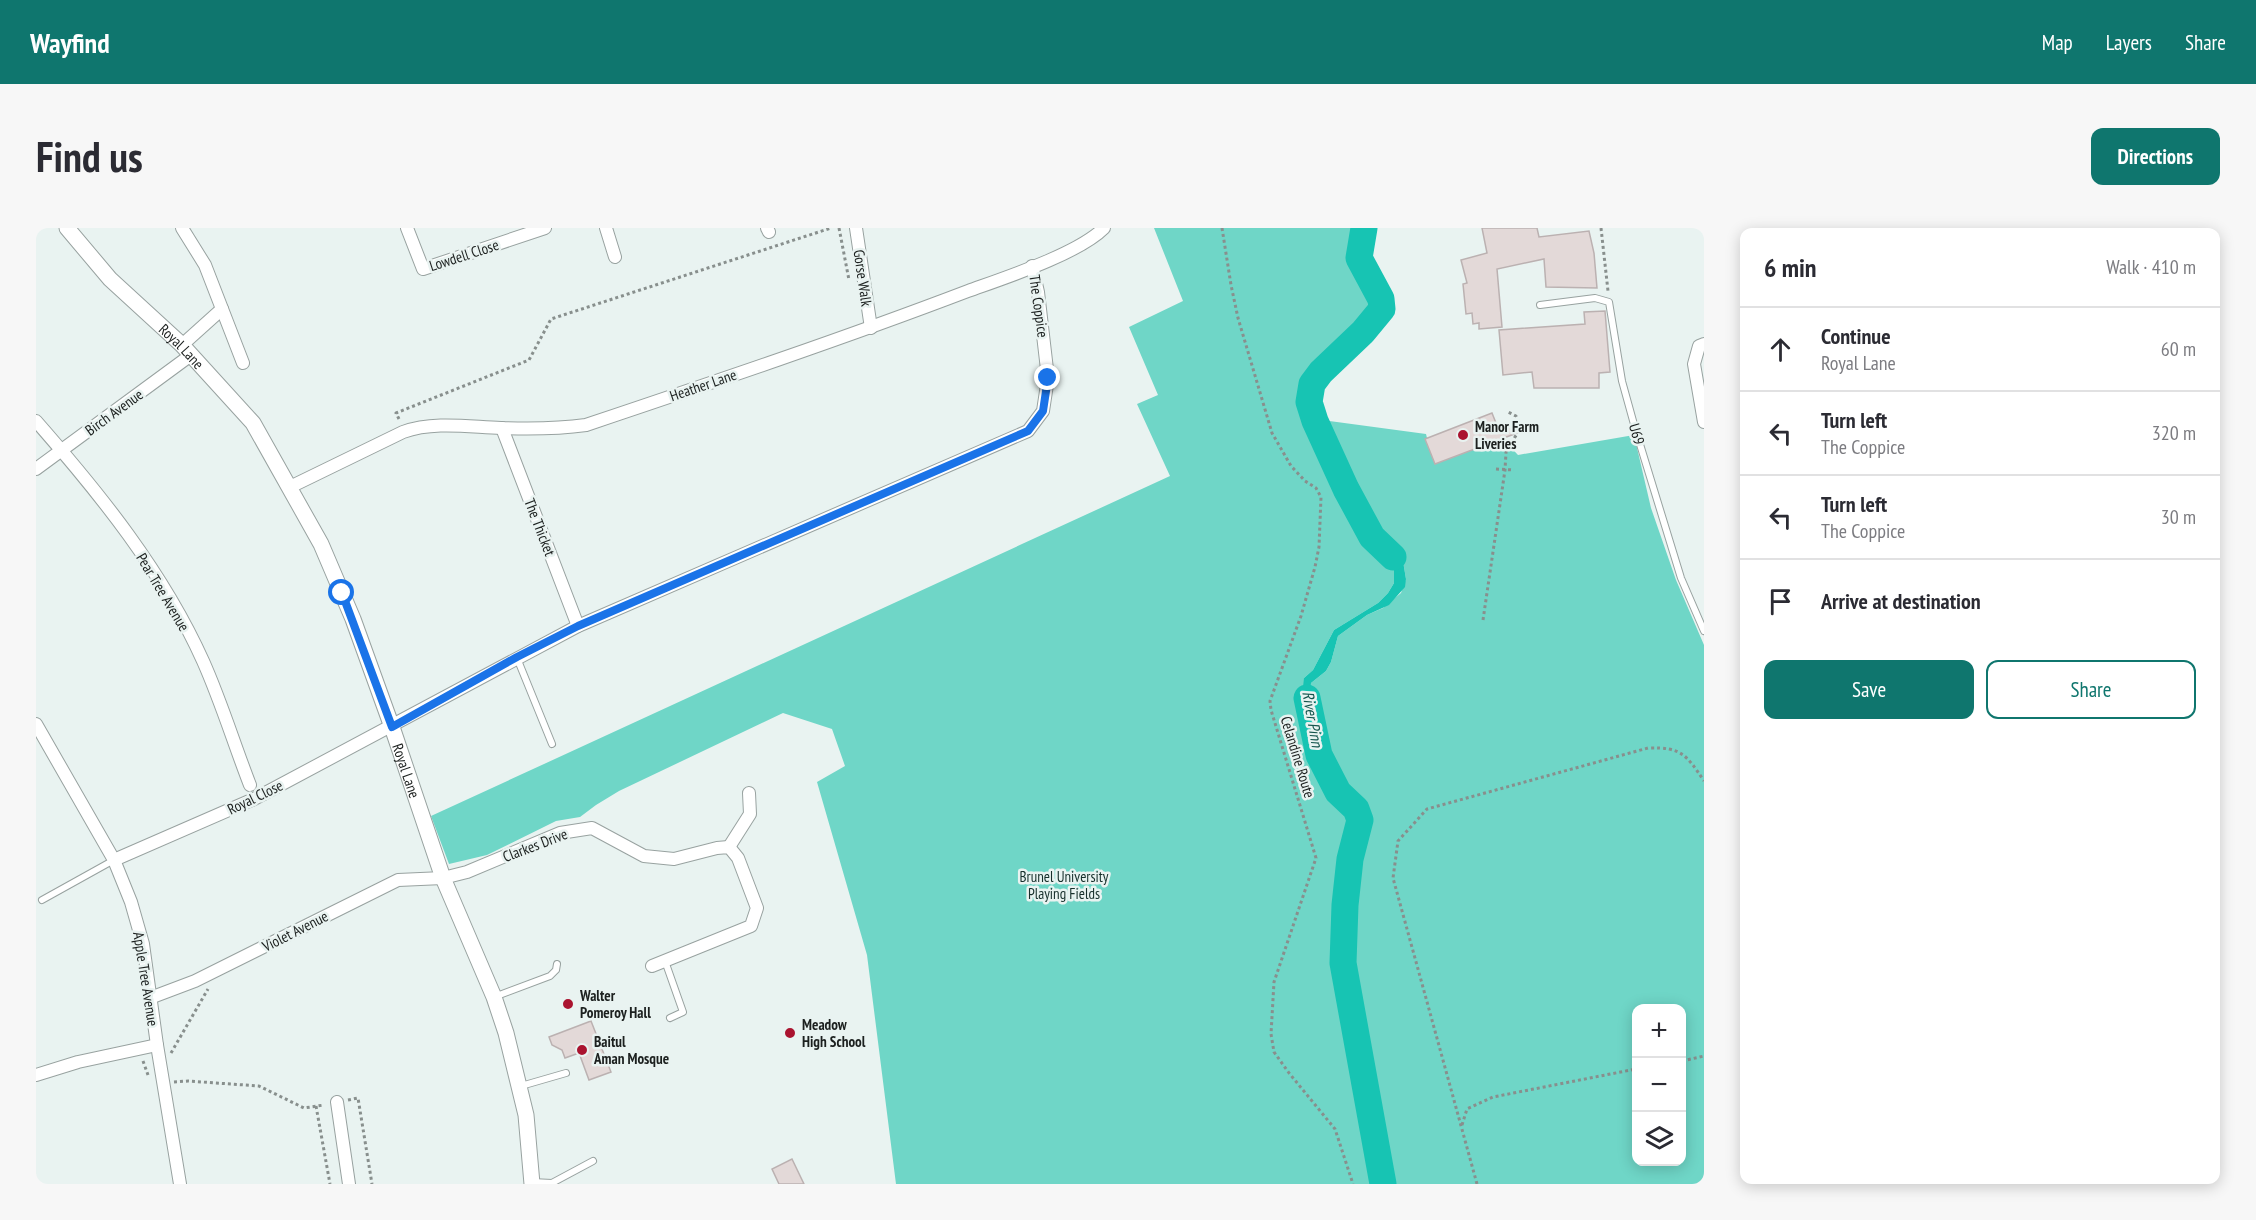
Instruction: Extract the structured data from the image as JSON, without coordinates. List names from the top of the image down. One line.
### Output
{"streets":{"street":["Lowdell Close","Gorse Walk","The Coppice","Royal Lane","Heather Lane","Birch Avenue","The Thicket","Pear Tree Avenue","Royal Close","Clarkes Drive","Violet Avenue","Apple Tree Avenue"],"lane":["U69"],"path":["Celandine Route"]},"crossings":[["Gorse Walk","Heather Lane"],["The Coppice","Royal Lane"],["The Coppice","Heather Lane"],["The Coppice","The Thicket"],["The Coppice","Royal Close"],["Royal Lane","Heather Lane"],["Royal Lane","Birch Avenue"],["Royal Lane","Royal Close"],["Royal Lane","Clarkes Drive"],["Royal Lane","Violet Avenue"],["Heather Lane","The Thicket"],["Birch Avenue","Pear Tree Avenue"],["Royal Close","Apple Tree Avenue"],["Clarkes Drive","Violet Avenue"],["Violet Avenue","Apple Tree Avenue"]],"water":["River Pinn"],"parks":["Brunel University Playing Fields"],"places":["Manor Farm Liveries","Walter Pomeroy Hall","Meadow High School","Baitul Aman Mosque"],"page":{"header":"Wayfind","nav":["Map","Layers","Share"],"buttons":["Directions",["Save","Share"]],"title":"Find us","heading":["6 min","Walk · 410 m"],"list":[["Continue","Royal Lane","60 m"],["Turn left","The Coppice","320 m"],["Turn left","The Coppice","30 m"],"Arrive at destination"],"map_buttons":["+","−"]}}
